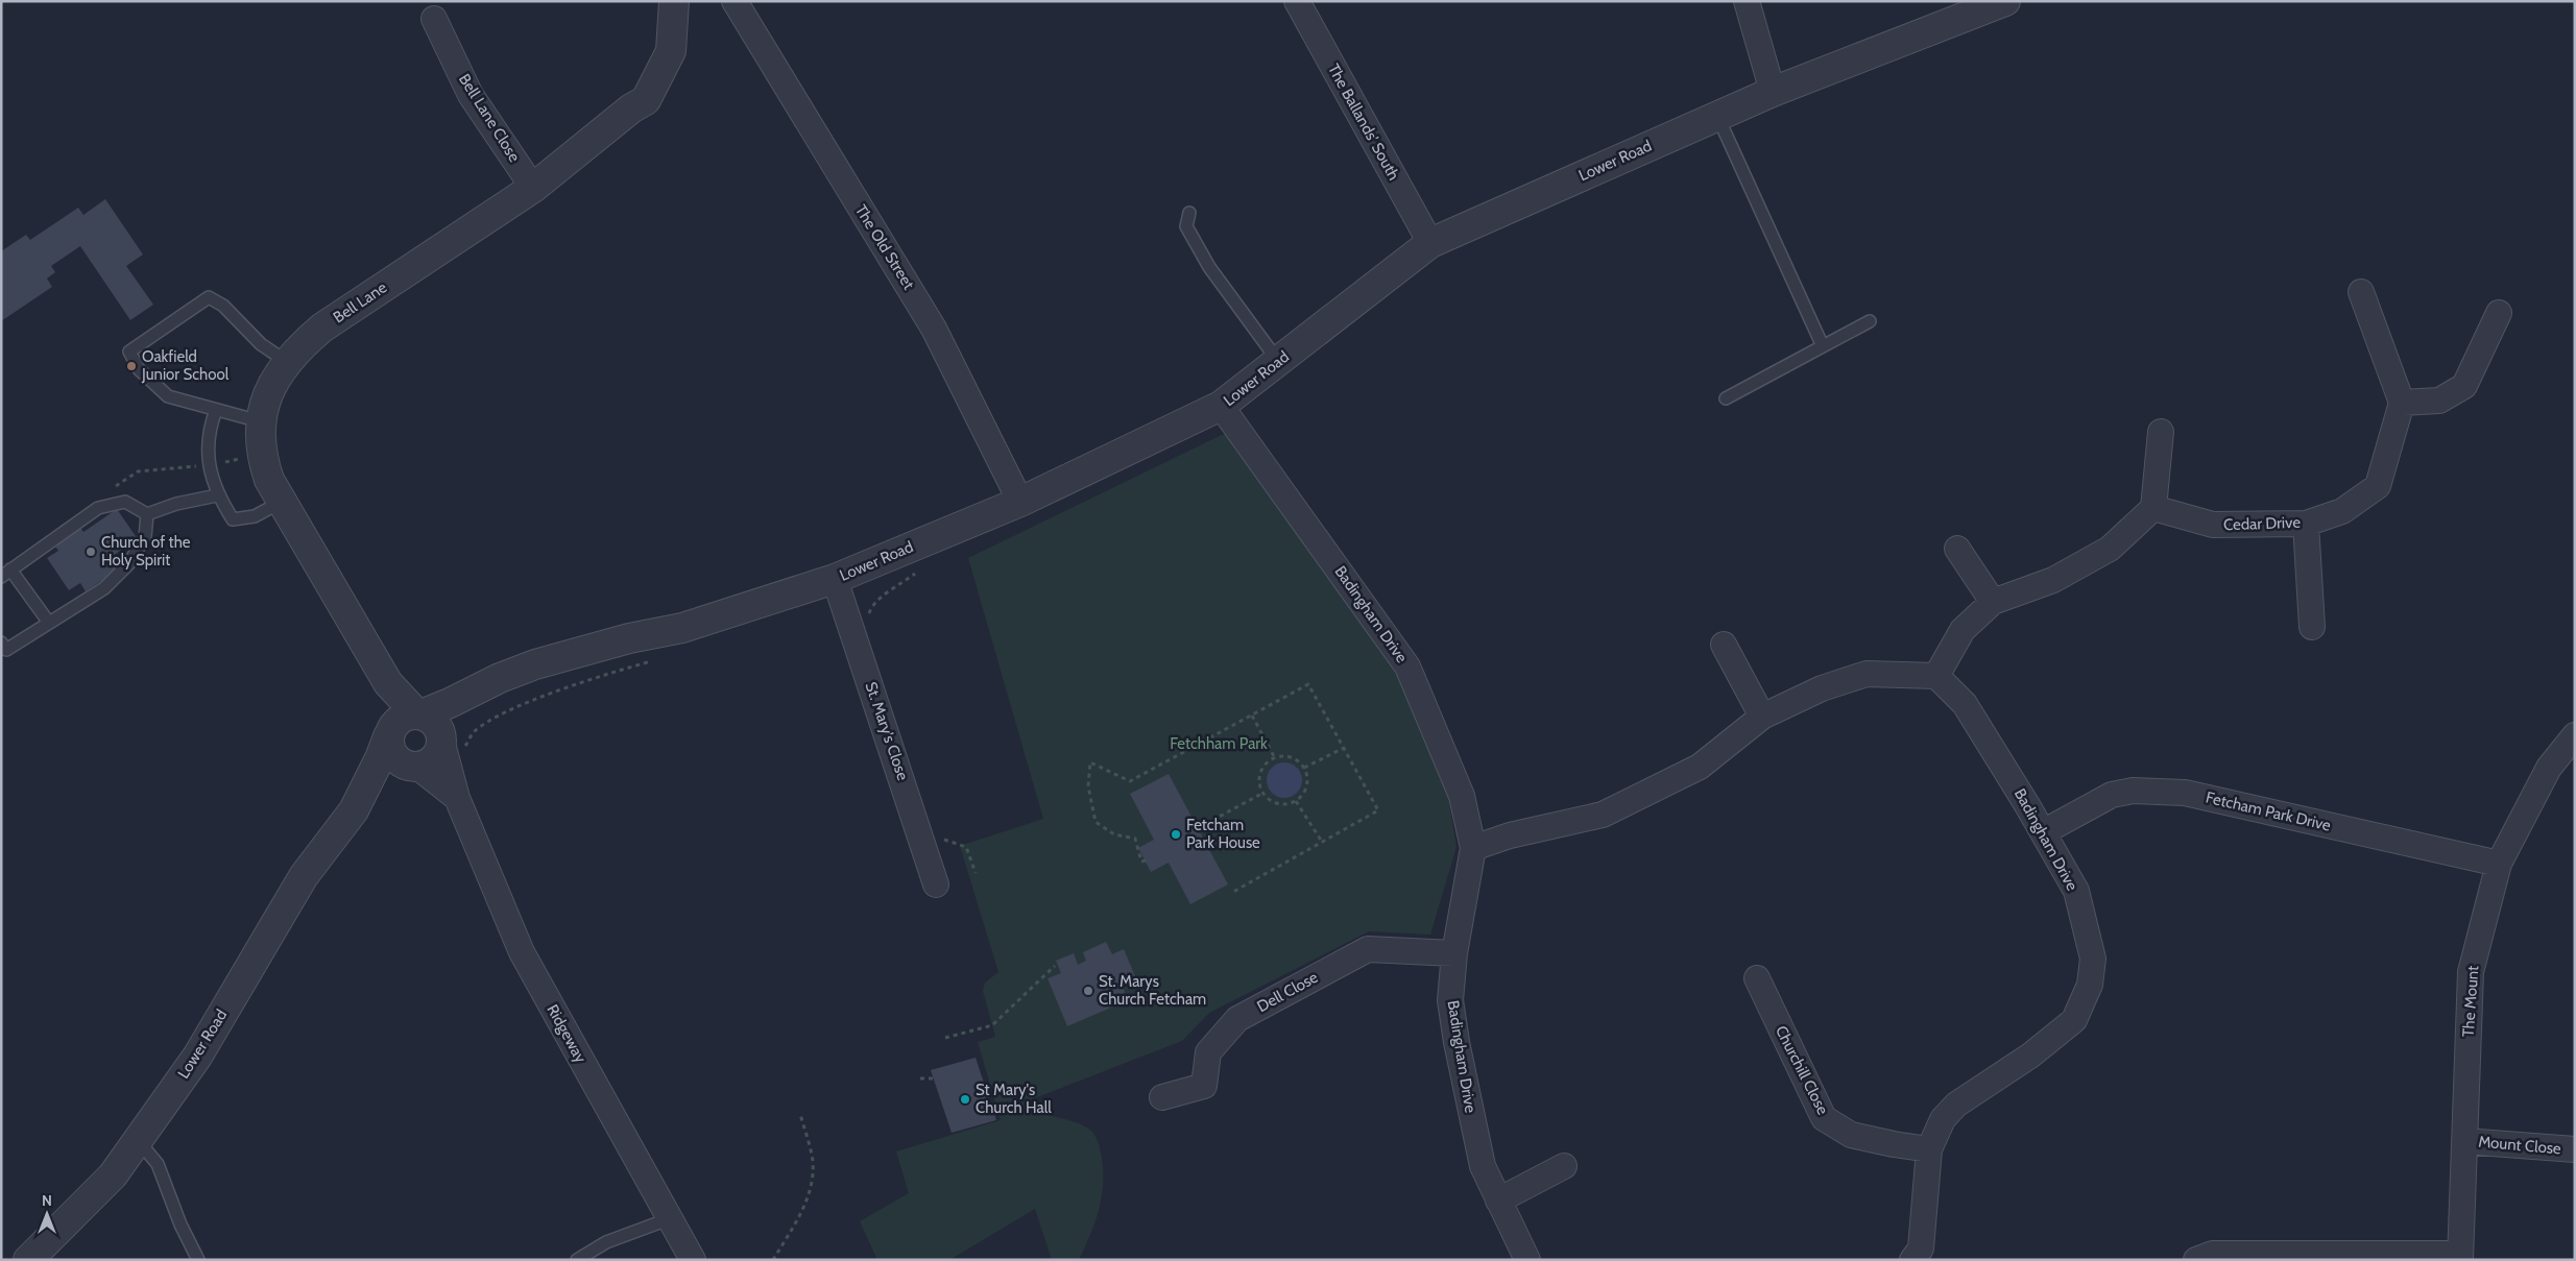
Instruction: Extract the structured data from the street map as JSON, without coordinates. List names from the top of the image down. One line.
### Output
{"streets":{"street":["Bell Lane Close","The Ballands' South","Lower Road","The Old Street","Bell Lane","Cedar Drive","Badingham Drive","St. Mary's Close","Fetcham Park Drive","Dell Close","The Mount","Ridgeway","Churchill Close","Mount Close"]},"crossings":[["Bell Lane Close","Bell Lane"],["The Ballands' South","Lower Road"],["Lower Road","The Old Street"],["Lower Road","Bell Lane"],["Lower Road","Badingham Drive"],["Lower Road","St. Mary's Close"],["Lower Road","Ridgeway"],["Bell Lane","Ridgeway"],["Badingham Drive","Fetcham Park Drive"],["Badingham Drive","Dell Close"],["Badingham Drive","Churchill Close"],["Fetcham Park Drive","The Mount"],["The Mount","Mount Close"]],"parks":["Fetchham Park"],"places":["Oakfield Junior School","Church of the Holy Spirit","Fetcham Park House","St. Marys Church Fetcham","St Mary's Church Hall"],"north":"top"}
